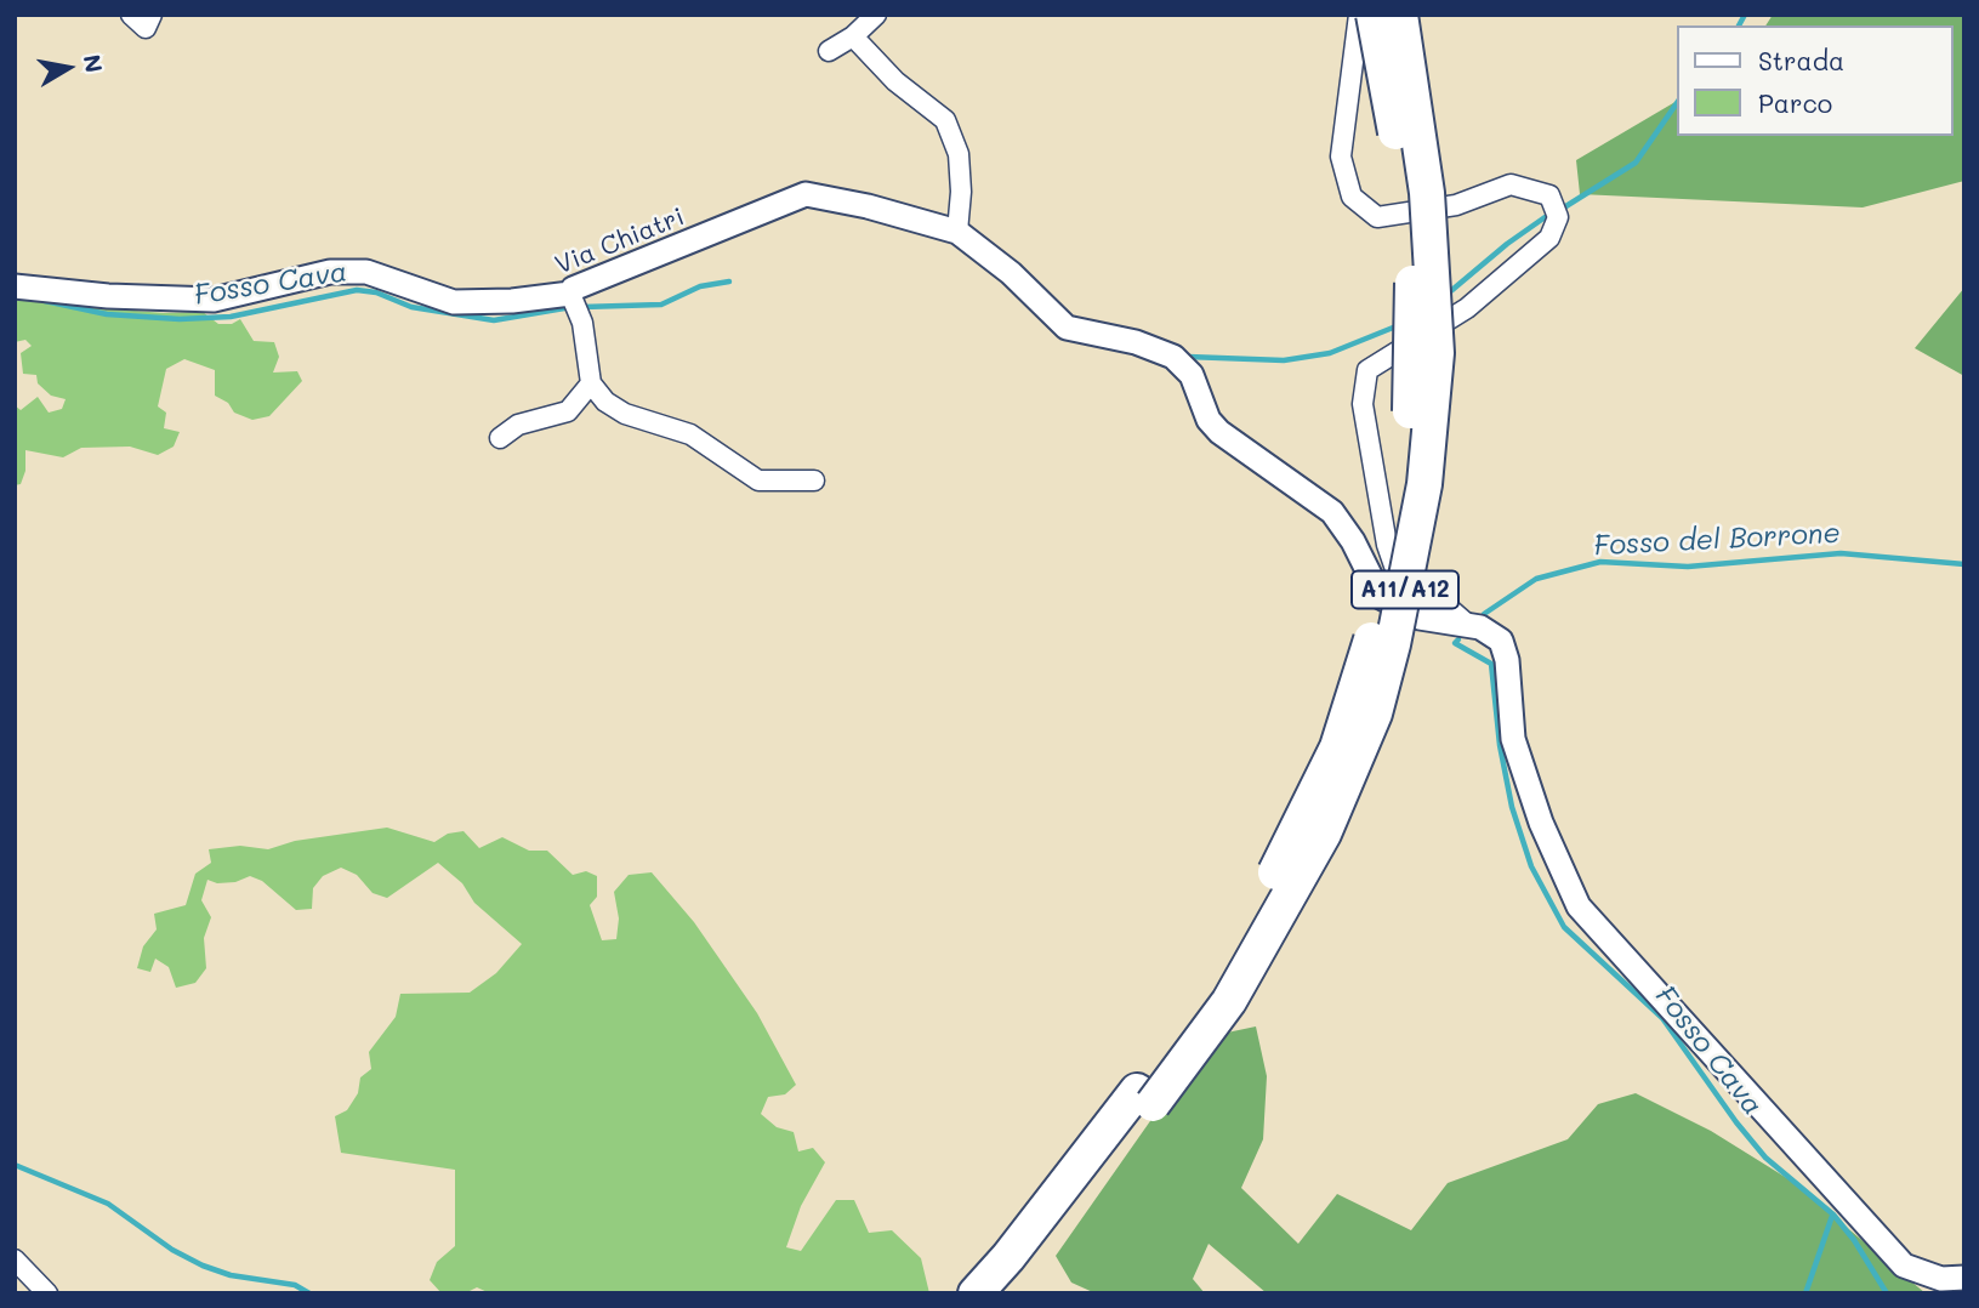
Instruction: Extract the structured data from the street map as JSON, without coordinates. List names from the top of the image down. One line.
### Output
{"streets":{"highway":["A11/A12"],"street":["Via Chiatri"]},"water":["Fosso Cava","Fosso del Borrone"],"legend":["Strada","Parco"],"north":"right"}
